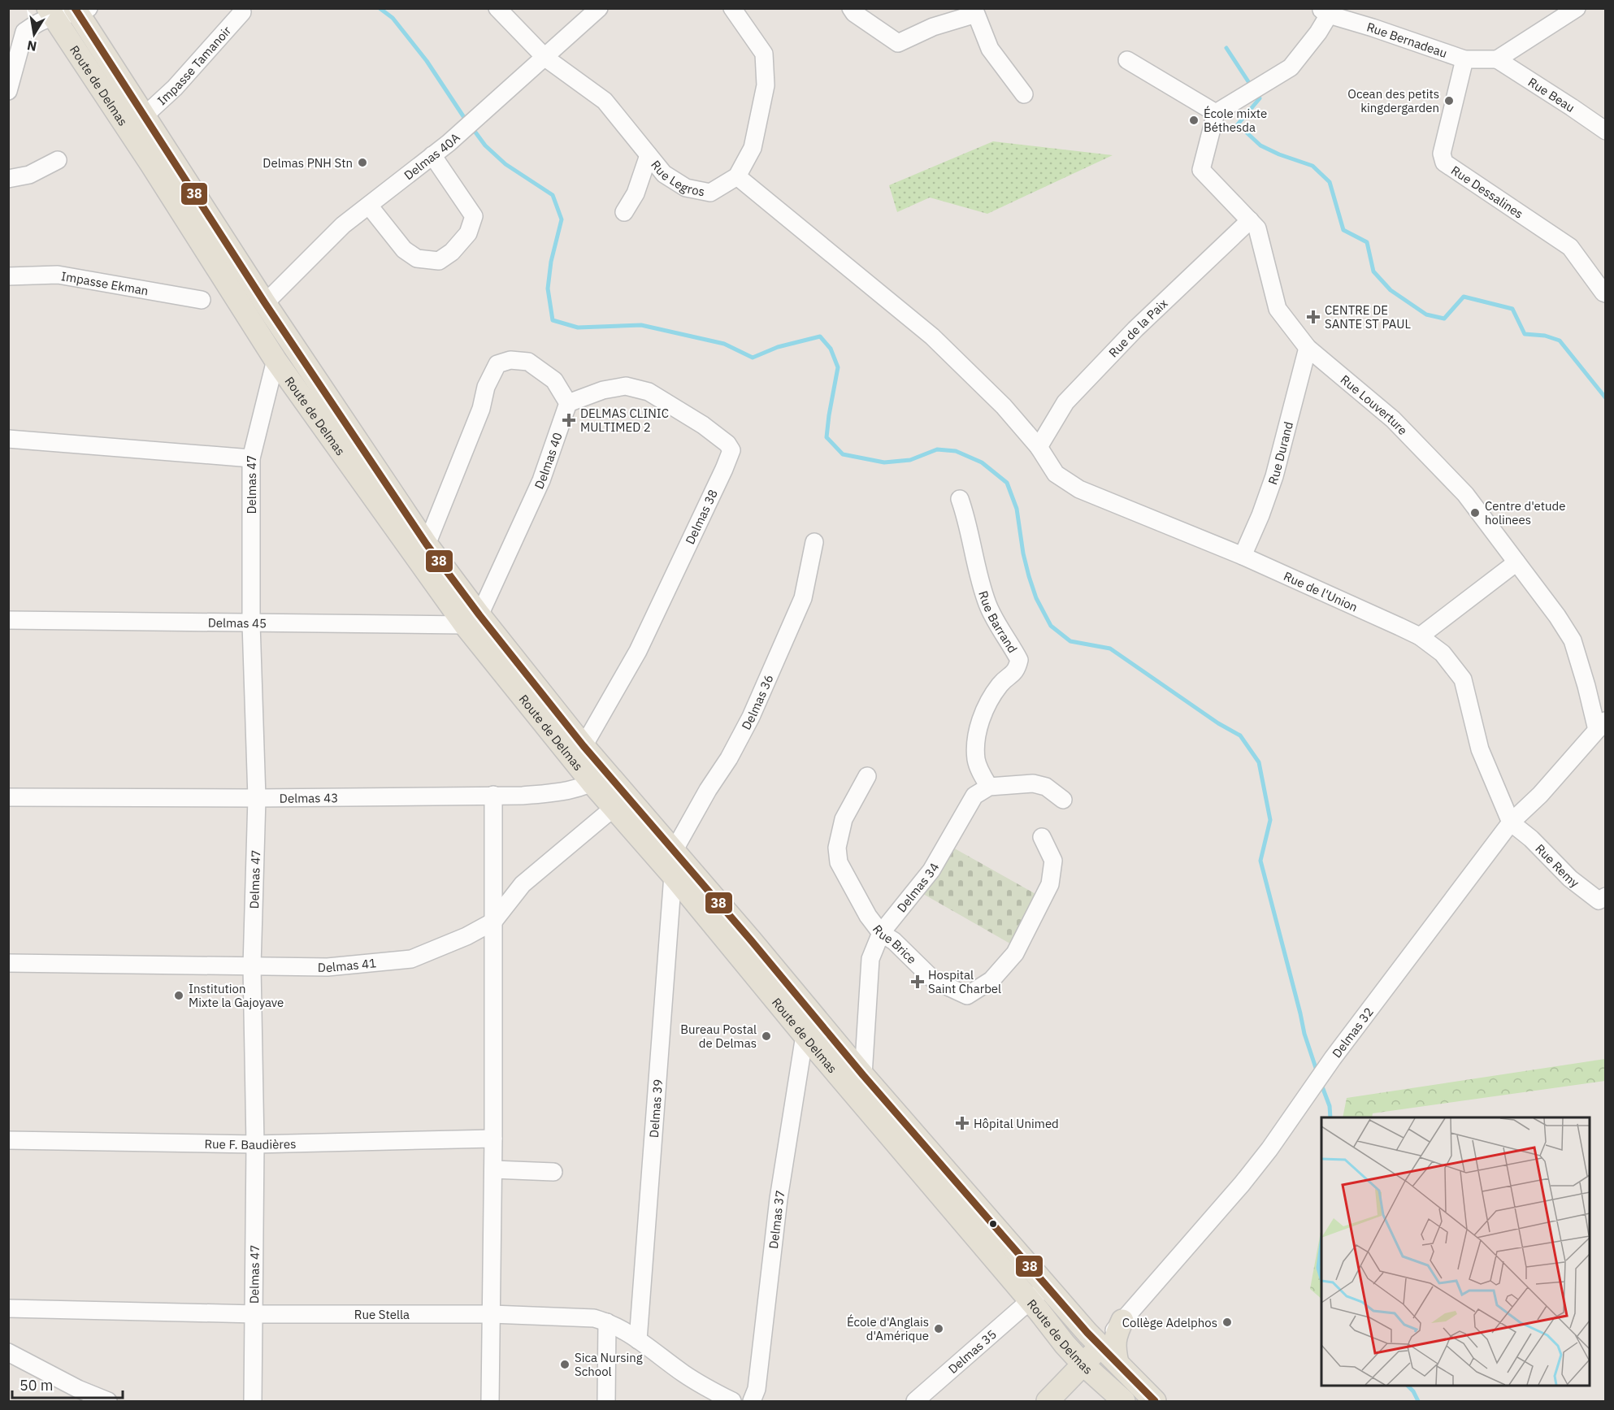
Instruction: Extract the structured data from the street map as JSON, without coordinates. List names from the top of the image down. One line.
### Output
{"streets":{"main road":["Route de Delmas"],"street":["Rue Bernadeau","Impasse Tamanoir","Rue Beau","Delmas 40A","Rue Legros","Rue Dessalines","Impasse Ekman","Rue de la Paix","Rue Louverture","Rue Durand","Delmas 40","Delmas 47","Delmas 38","Rue de l'Union","Rue Barrand","Delmas 45","Delmas 36","Delmas 43","Rue Remy","Delmas 34","Rue Brice","Delmas 41","Delmas 32","Delmas 39","Rue F. Baudières","Delmas 37","Rue Stella","Delmas 35"]},"crossings":[["Rue Bernadeau","Rue Beau"],["Rue Bernadeau","Rue Dessalines"],["Impasse Tamanoir","Route de Delmas"],["Route de Delmas","Delmas 40A"],["Route de Delmas","Delmas 40"],["Route de Delmas","Delmas 47"],["Route de Delmas","Delmas 38"],["Route de Delmas","Delmas 45"],["Route de Delmas","Delmas 36"],["Route de Delmas","Delmas 43"],["Route de Delmas","Delmas 34"],["Route de Delmas","Delmas 41"],["Route de Delmas","Delmas 39"],["Route de Delmas","Delmas 37"],["Route de Delmas","Delmas 35"],["Delmas 40A","Rue Legros"],["Rue Legros","Rue de l'Union"],["Rue de la Paix","Rue Louverture"],["Rue de la Paix","Rue de l'Union"],["Rue Louverture","Rue Durand"],["Rue Louverture","Delmas 32"],["Rue Durand","Rue de l'Union"],["Delmas 40","Delmas 38"],["Delmas 40","Delmas 45"],["Delmas 47","Delmas 45"],["Delmas 47","Delmas 43"],["Delmas 47","Delmas 41"],["Delmas 47","Rue F. Baudières"],["Delmas 47","Rue Stella"],["Rue de l'Union","Rue Remy"],["Rue de l'Union","Delmas 32"],["Rue Barrand","Delmas 34"],["Delmas 36","Delmas 39"],["Rue Remy","Delmas 32"],["Delmas 34","Rue Brice"],["Delmas 39","Rue Stella"]],"places":{"other":["Ocean des petits kingdergarden","École mixte Béthesda","Delmas PNH Stn","Centre d'etude holinees","Institution Mixte la Gajoyave","Bureau Postal de Delmas","Collège Adelphos","École d'Anglais d'Amérique","Sica Nursing School"],"health":["CENTRE DE SANTE ST PAUL","DELMAS CLINIC MULTIMED 2","Hospital Saint Charbel","Hôpital Unimed"]},"lines":["transit line 38"],"scale_bar":"50 m","north":"bottom"}
